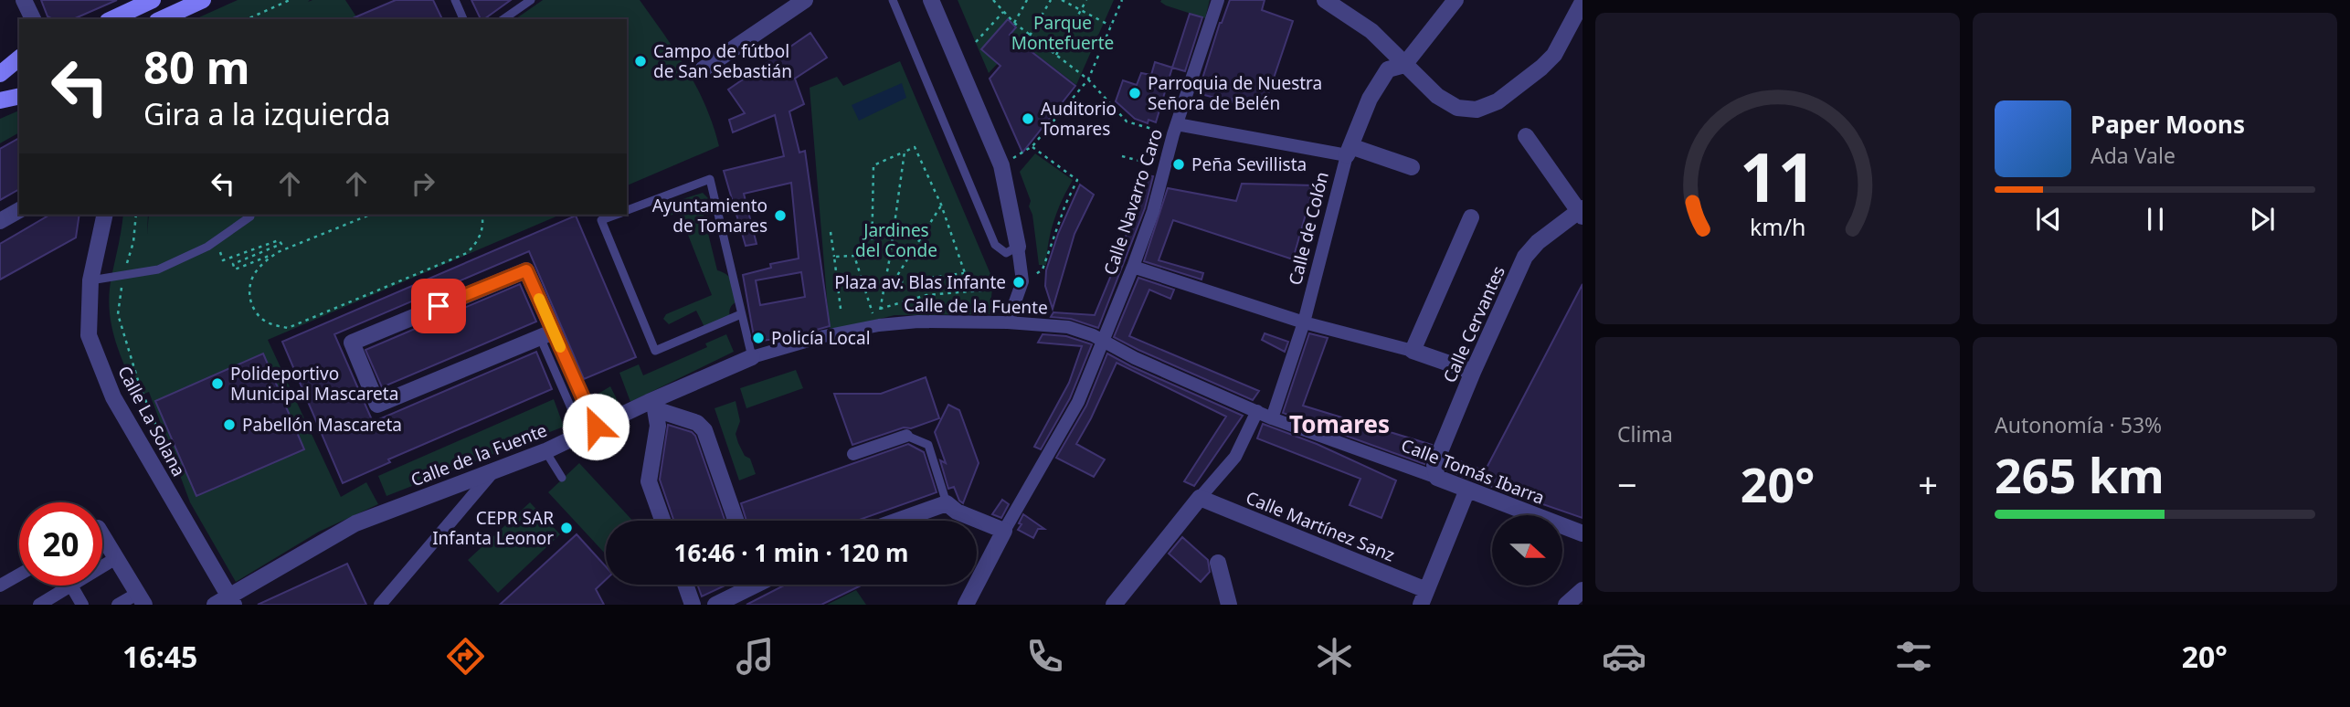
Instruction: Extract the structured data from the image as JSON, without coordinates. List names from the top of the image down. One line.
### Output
{"streets":{"street":["Calle Navarro Caro","Calle de Colón","Calle de la Fuente","Calle Cervantes","Calle La Solana","Calle Tomás Ibarra","Calle Martínez Sanz"]},"crossings":[["Calle Navarro Caro","Calle de la Fuente"],["Calle Navarro Caro","Calle Tomás Ibarra"],["Calle de Colón","Calle Tomás Ibarra"],["Calle de la Fuente","Calle La Solana"],["Calle de la Fuente","Calle Tomás Ibarra"],["Calle Cervantes","Calle Tomás Ibarra"]],"districts":["Tomares"],"parks":["Parque Montefuerte","Jardines del Conde"],"places":["Campo de fútbol de San Sebastián","Parroquia de Nuestra Señora de Belén","Auditorio Tomares","Peña Sevillista","Ayuntamiento de Tomares","Plaza av. Blas Infante","Policía Local","Polideportivo Municipal Mascareta","Pabellón Mascareta","CEPR SAR Infanta Leonor"],"north":"right","page":{"turn":["80 m","Gira a la izquierda"],"song":["Paper Moons","Ada Vale"],"tile":["Clima",["Autonomía · 53%","265 km"]],"heat":["−","20°","+"],"limit":"20","trip":"16:46 · 1 min · 120 m","tabs":["16:45","20°"],"gauge":["11","km/h"]}}
